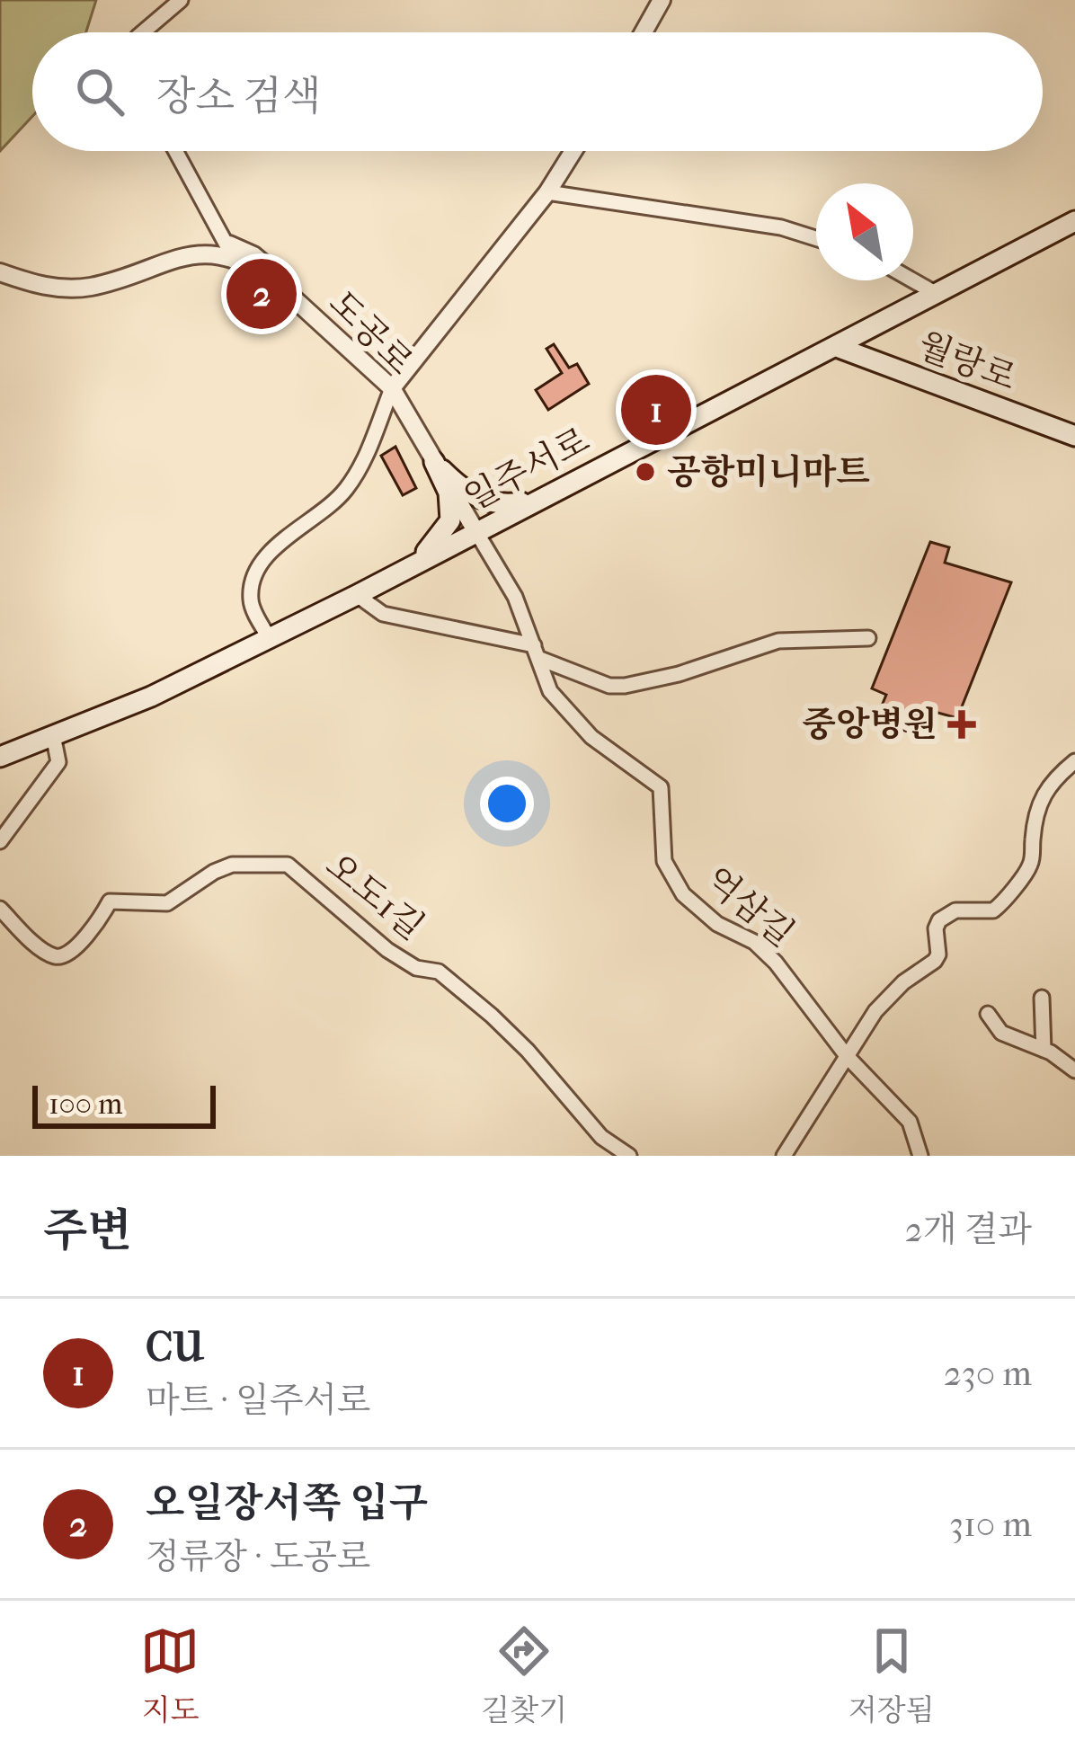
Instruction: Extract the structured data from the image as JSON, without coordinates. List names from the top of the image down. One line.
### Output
{"streets":{"main road":["월랑로","일주서로"],"street":["도공로","오도1길","억삼길"]},"crossings":[["도공로","일주서로"],["도공로","억삼길"],["월랑로","일주서로"],["일주서로","억삼길"]],"places":{"other":["공항미니마트"],"health":["중앙병원"]},"scale_bar":"100 m","north":"top left","page":{"search":"장소 검색","pins":["2","1"],"scale":"100 m","heading":["주변","2개 결과"],"list":[{"mark":"1","name":"CU","note":"마트 · 일주서로","value":"230 m"},{"mark":"2","name":"오일장서쪽 입구","note":"정류장 · 도공로","value":"310 m"}],"nav":["지도","길찾기","저장됨"]}}
